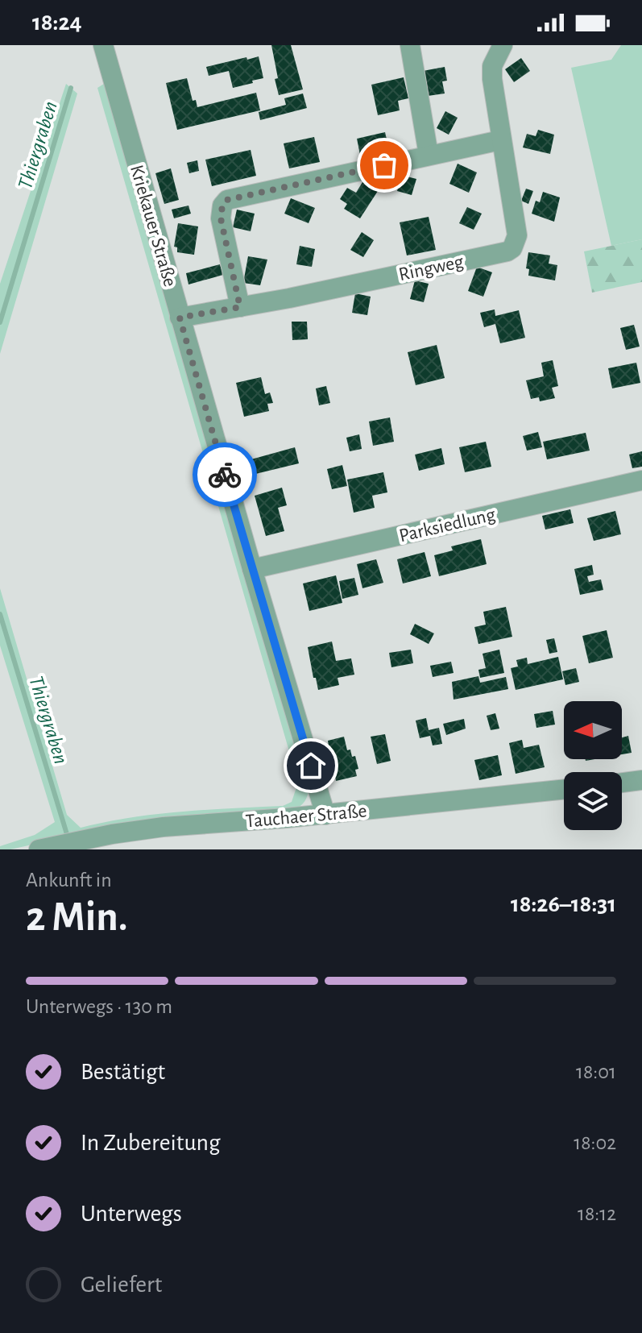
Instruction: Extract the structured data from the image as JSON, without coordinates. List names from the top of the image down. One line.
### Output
{"streets":{"street":["Kriekauer Straße","Ringweg","Parksiedlung","Tauchaer Straße"]},"crossings":[["Kriekauer Straße","Ringweg"],["Kriekauer Straße","Parksiedlung"],["Kriekauer Straße","Tauchaer Straße"]],"water":["Thiergraben"],"north":"left","page":{"status":"18:24","heading":["2 Min.","Ankunft in","18:26–18:31"],"bar":"Unterwegs · 130 m","list":[["Bestätigt","18:01"],["In Zubereitung","18:02"],["Unterwegs","18:12"],"Geliefert"]}}
